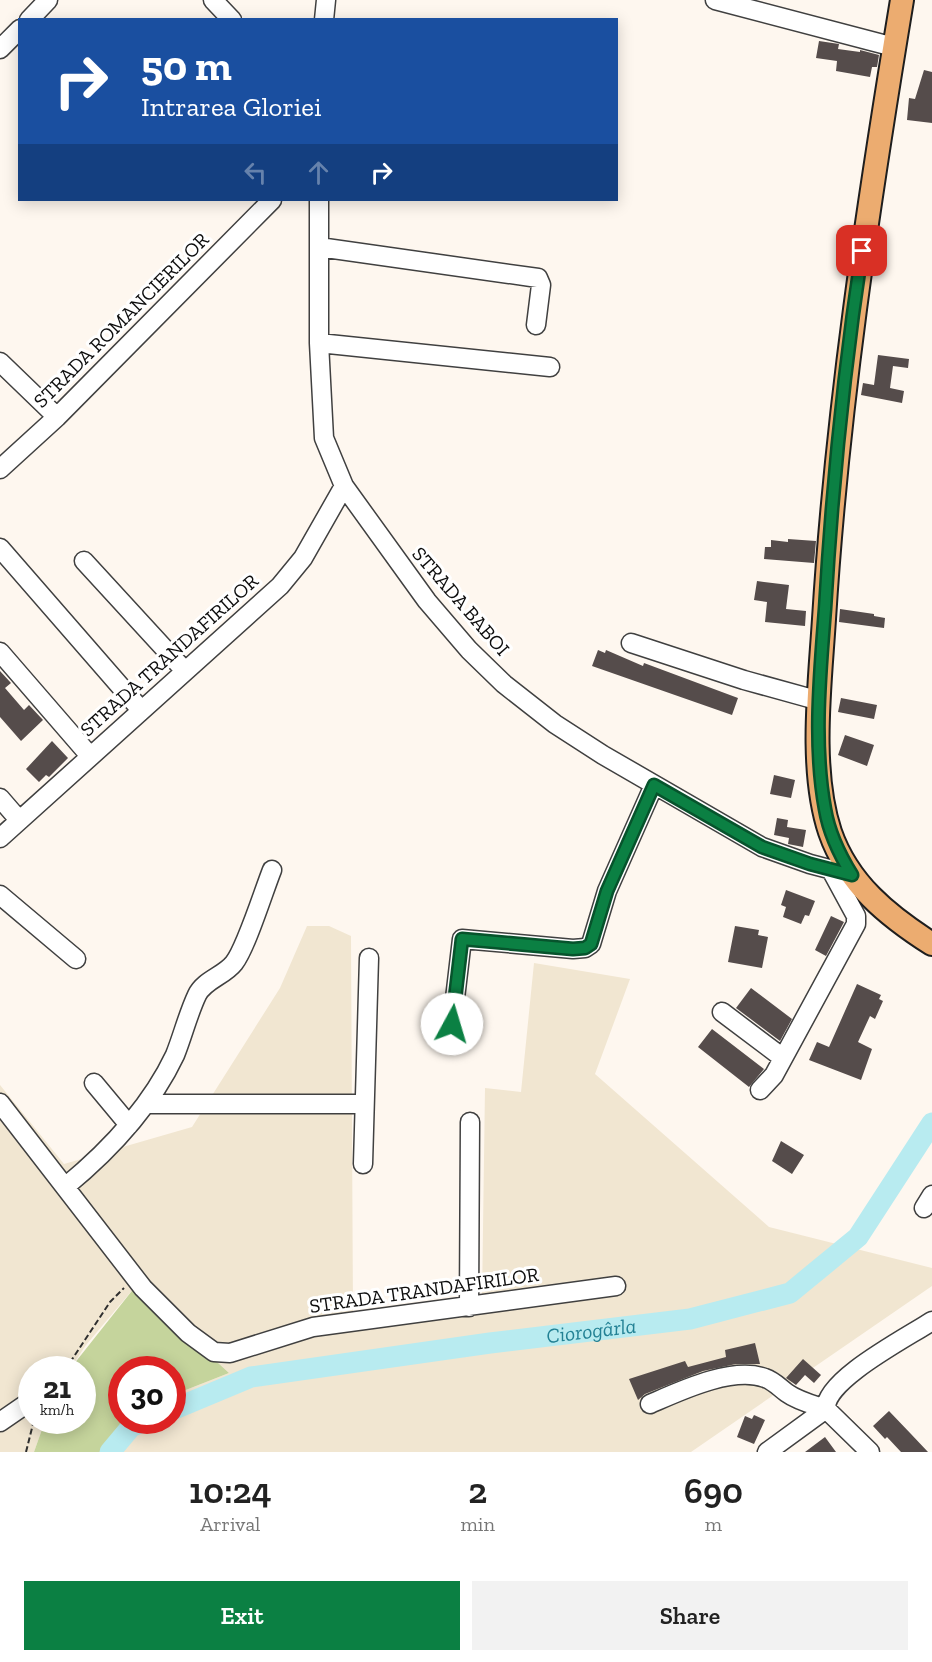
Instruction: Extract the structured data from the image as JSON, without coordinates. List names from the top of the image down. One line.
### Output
{"streets":{"street":["STRADA ROMANCIERILOR","STRADA BABOI","STRADA TRANDAFIRILOR"]},"crossings":[["STRADA BABOI","STRADA TRANDAFIRILOR"]],"water":["Ciorogârla"],"page":{"turn":["50 m","Intrarea Gloriei"],"speed":"21 km/h","limit":"30","eta":["10:24","Arrival","2","min","690","m"],"buttons":["Exit","Share"]}}
